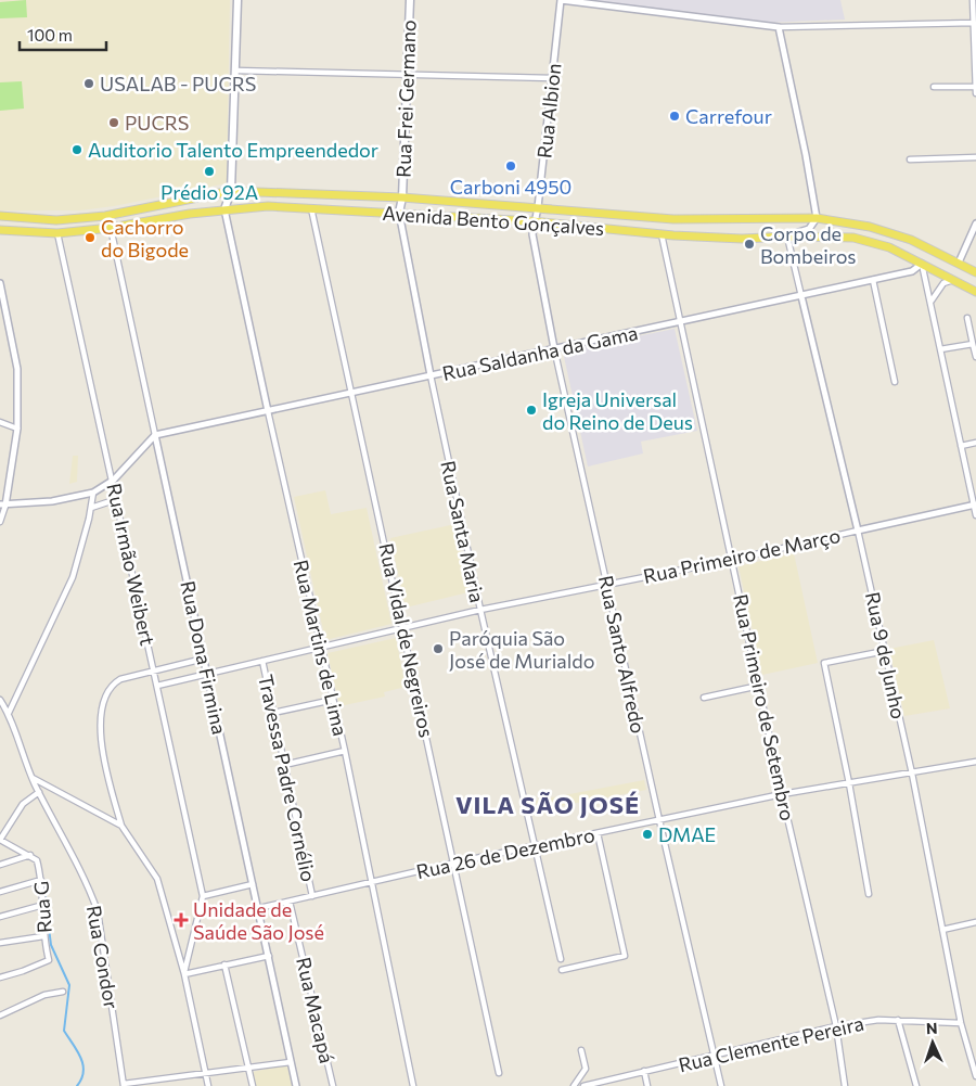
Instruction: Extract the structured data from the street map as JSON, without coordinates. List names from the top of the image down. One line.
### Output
{"streets":{"main road":["Rua Frei Germano","Avenida Bento Gonçalves","Rua Santa Maria"],"street":["Rua Albion","Rua Saldanha da Gama","Rua Primeiro de Março","Rua Irmão Weibert","Rua Vidal de Negreiros","Rua Martins de Lima","Rua Santo Alfredo","Rua 9 de Junho","Rua Dona Firmina","Rua Primeiro de Setembro","Travessa Padre Cornélio","Rua 26 de Dezembro","Rua G","Rua Condor","Rua Macapá","Rua Clemente Pereira"]},"crossings":[["Rua Frei Germano","Avenida Bento Gonçalves"],["Rua Frei Germano","Rua Santa Maria"],["Rua Albion","Avenida Bento Gonçalves"],["Rua Albion","Rua Santo Alfredo"],["Avenida Bento Gonçalves","Rua Saldanha da Gama"],["Avenida Bento Gonçalves","Rua Santa Maria"],["Avenida Bento Gonçalves","Rua Irmão Weibert"],["Avenida Bento Gonçalves","Rua Vidal de Negreiros"],["Avenida Bento Gonçalves","Rua Martins de Lima"],["Avenida Bento Gonçalves","Rua Santo Alfredo"],["Avenida Bento Gonçalves","Rua 9 de Junho"],["Avenida Bento Gonçalves","Rua Dona Firmina"],["Avenida Bento Gonçalves","Rua Primeiro de Setembro"],["Rua Saldanha da Gama","Rua Santa Maria"],["Rua Saldanha da Gama","Rua Vidal de Negreiros"],["Rua Saldanha da Gama","Rua Martins de Lima"],["Rua Saldanha da Gama","Rua Santo Alfredo"],["Rua Saldanha da Gama","Rua 9 de Junho"],["Rua Saldanha da Gama","Rua Dona Firmina"],["Rua Saldanha da Gama","Rua Primeiro de Setembro"],["Rua Santa Maria","Rua Primeiro de Março"],["Rua Santa Maria","Rua 26 de Dezembro"],["Rua Primeiro de Março","Rua Irmão Weibert"],["Rua Primeiro de Março","Rua Vidal de Negreiros"],["Rua Primeiro de Março","Rua Martins de Lima"],["Rua Primeiro de Março","Rua Santo Alfredo"],["Rua Primeiro de Março","Rua 9 de Junho"],["Rua Primeiro de Março","Rua Dona Firmina"],["Rua Primeiro de Março","Rua Primeiro de Setembro"],["Rua Primeiro de Março","Travessa Padre Cornélio"],["Rua Vidal de Negreiros","Rua 26 de Dezembro"],["Rua Martins de Lima","Rua 26 de Dezembro"],["Rua Santo Alfredo","Rua 26 de Dezembro"],["Rua Santo Alfredo","Rua Clemente Pereira"],["Rua 9 de Junho","Rua 26 de Dezembro"],["Rua 9 de Junho","Rua Clemente Pereira"],["Rua Dona Firmina","Rua 26 de Dezembro"],["Rua Primeiro de Setembro","Rua 26 de Dezembro"],["Rua Primeiro de Setembro","Rua Clemente Pereira"],["Travessa Padre Cornélio","Rua 26 de Dezembro"],["Rua 26 de Dezembro","Rua Macapá"],["Rua G","Rua Condor"]],"districts":["VILA SÃO JOSÉ"],"places":{"other":["USALAB - PUCRS","Carrefour","PUCRS","Auditorio Talento Empreendedor","Carboni 4950","Prédio 92A","Cachorro do Bigode","Corpo de Bombeiros","Igreja Universal do Reino de Deus","Paróquia São José de Murialdo","DMAE"],"health":["Unidade de Saúde São José"]},"scale_bar":"100 m","north":"top"}
